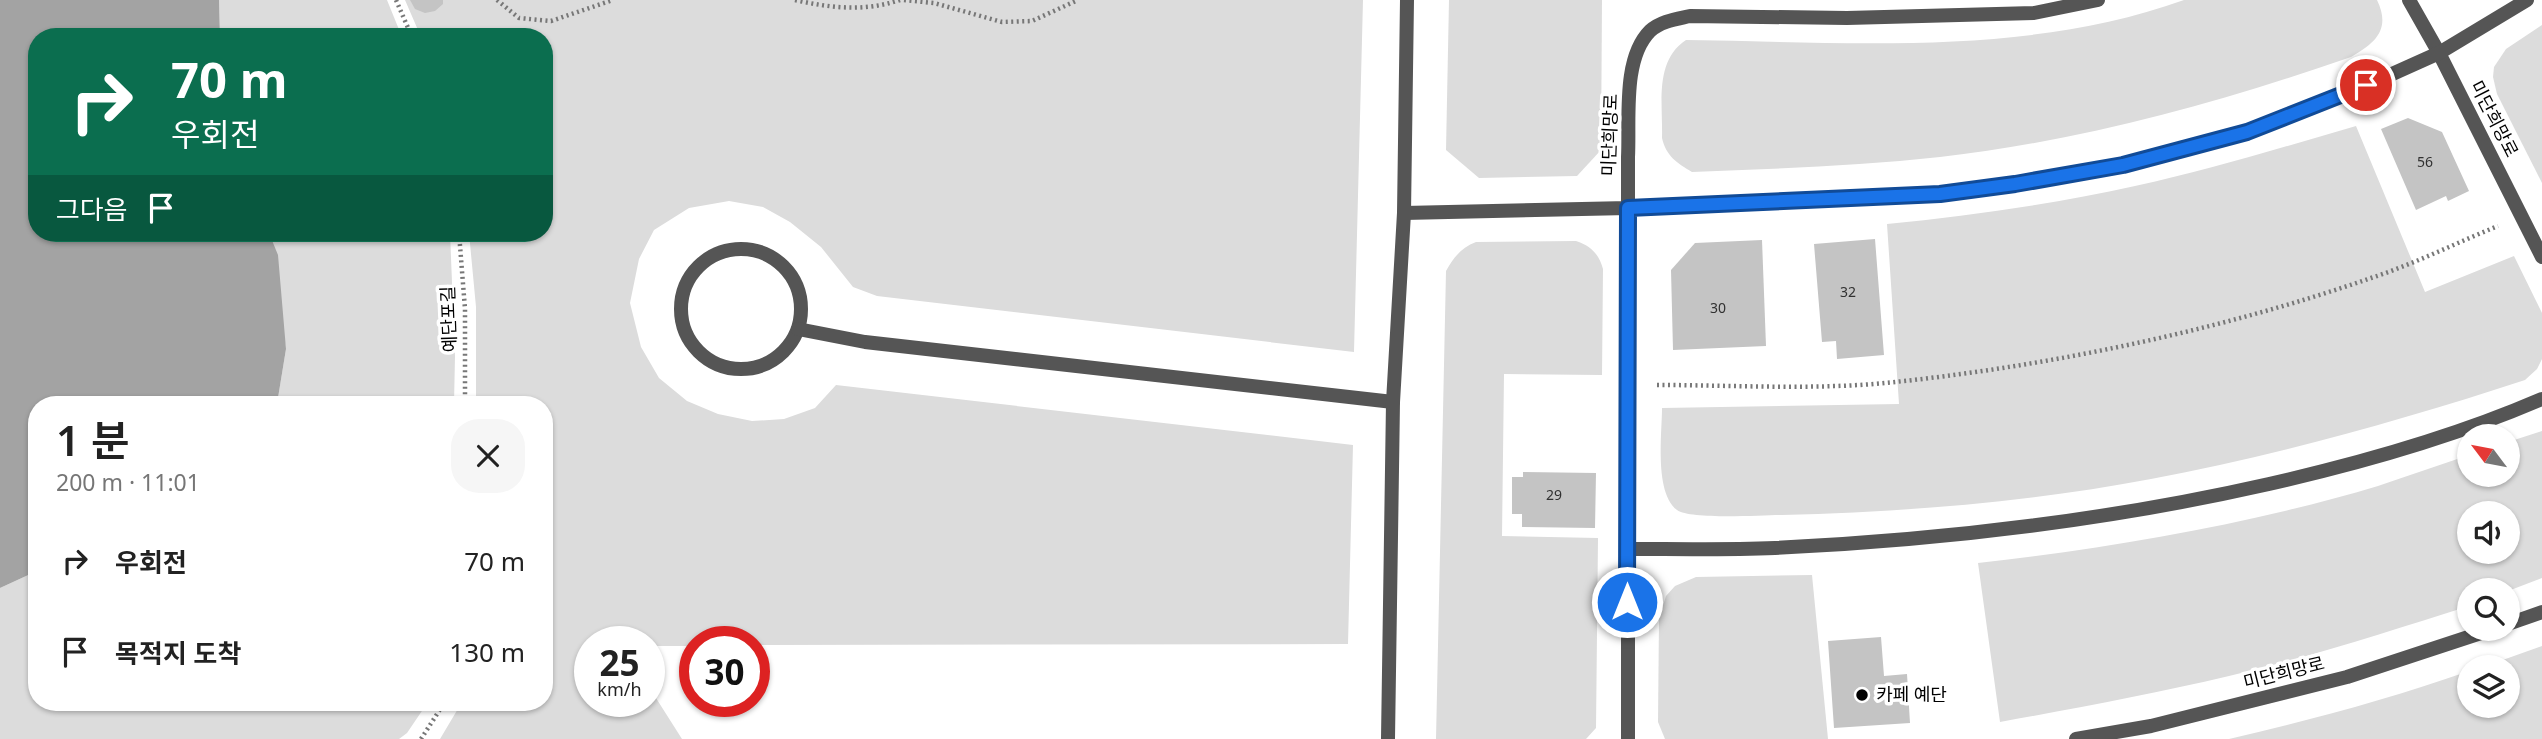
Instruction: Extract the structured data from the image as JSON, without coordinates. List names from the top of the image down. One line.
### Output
{"streets":{"street":["미단희망로"],"path":["예단포길"]},"places":["카페 예단"],"house_numbers":["56","32","30","29"],"north":"top left","page":{"turn":["70 m","우회전"],"then":"그다음","heading":["1 분","200 m · 11:01"],"list":[{"name":"우회전","value":"70 m"},{"name":"목적지 도착","value":"130 m"}],"speed":"25 km/h","limit":"30"}}
